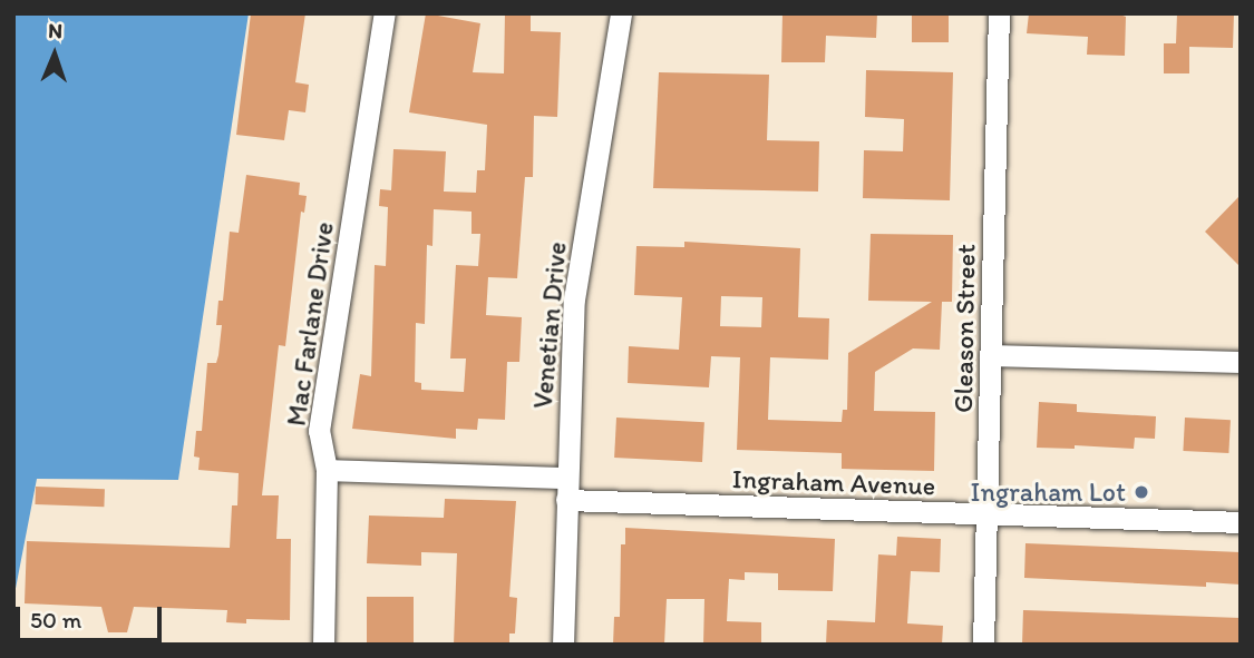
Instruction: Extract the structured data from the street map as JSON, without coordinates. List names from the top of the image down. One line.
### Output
{"streets":{"street":["Mac Farlane Drive","Venetian Drive","Gleason Street","Ingraham Avenue"]},"crossings":[["Venetian Drive","Ingraham Avenue"],["Gleason Street","Ingraham Avenue"]],"places":["Ingraham Lot"],"scale_bar":"50 m","north":"top"}
